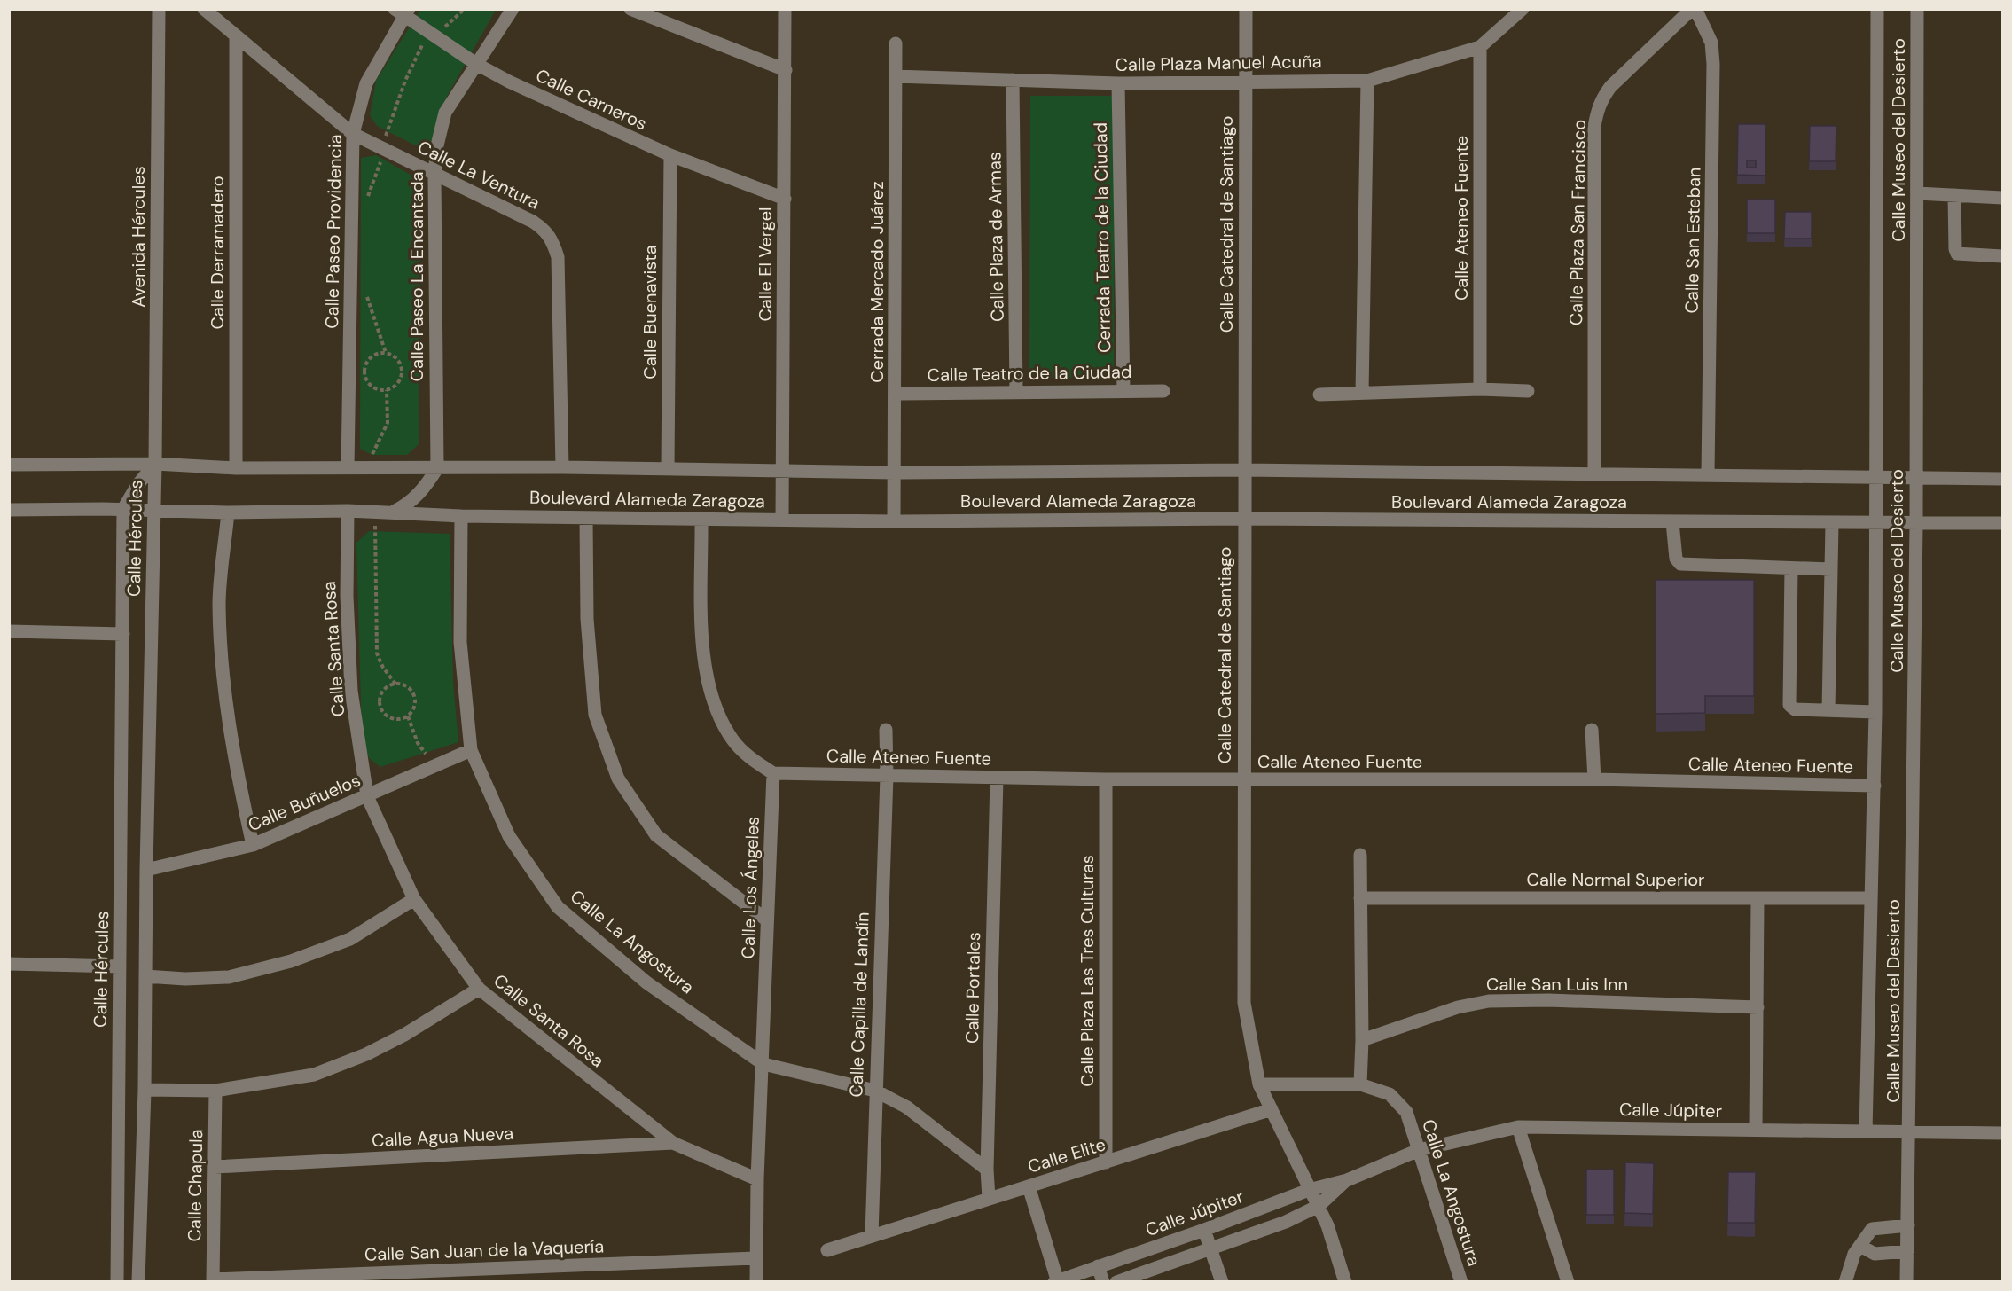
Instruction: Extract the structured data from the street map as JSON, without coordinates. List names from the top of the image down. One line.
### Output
{"streets":{"street":["Calle Plaza Manuel Acuña","Calle Carneros","Calle Museo del Desierto","Calle La Ventura","Calle Ateneo Fuente","Calle Plaza San Francisco","Calle Catedral de Santiago","Calle Paseo Providencia","Avenida Hércules","Calle Plaza de Armas","Cerrada Teatro de la Ciudad","Calle San Esteban","Calle Derramadero","Calle El Vergel","Calle Paseo La Encantada","Cerrada Mercado Juárez","Calle Buenavista","Calle Teatro de la Ciudad","Boulevard Alameda Zaragoza","Calle Hércules","Calle Santa Rosa","Calle Buñuelos","Calle Normal Superior","Calle Los Ángeles","Calle La Angostura","Calle Plaza Las Tres Culturas","Calle San Luis Inn","Calle Portales","Calle Capilla de Landín","Calle Júpiter","Calle Agua Nueva","Calle Elite","Calle Chapula","Calle San Juan de la Vaquería"]},"crossings":[["Calle Plaza Manuel Acuña","Calle Ateneo Fuente"],["Calle Plaza Manuel Acuña","Calle Catedral de Santiago"],["Calle Plaza Manuel Acuña","Calle Plaza de Armas"],["Calle Plaza Manuel Acuña","Cerrada Teatro de la Ciudad"],["Calle Plaza Manuel Acuña","Cerrada Mercado Juárez"],["Calle Carneros","Calle Paseo Providencia"],["Calle Carneros","Calle El Vergel"],["Calle Carneros","Calle Paseo La Encantada"],["Calle Carneros","Calle Buenavista"],["Calle Museo del Desierto","Calle Ateneo Fuente"],["Calle Museo del Desierto","Boulevard Alameda Zaragoza"],["Calle Museo del Desierto","Calle Normal Superior"],["Calle Museo del Desierto","Calle Júpiter"],["Calle La Ventura","Calle Paseo Providencia"],["Calle La Ventura","Calle Derramadero"],["Calle La Ventura","Calle Paseo La Encantada"],["Calle La Ventura","Boulevard Alameda Zaragoza"],["Calle Ateneo Fuente","Calle Catedral de Santiago"],["Calle Ateneo Fuente","Calle Los Ángeles"],["Calle Ateneo Fuente","Calle Plaza Las Tres Culturas"],["Calle Ateneo Fuente","Calle Portales"],["Calle Ateneo Fuente","Calle Capilla de Landín"],["Calle Plaza San Francisco","Calle San Esteban"],["Calle Plaza San Francisco","Boulevard Alameda Zaragoza"],["Calle Catedral de Santiago","Boulevard Alameda Zaragoza"],["Calle Catedral de Santiago","Calle La Angostura"],["Calle Catedral de Santiago","Calle Júpiter"],["Calle Catedral de Santiago","Calle Elite"],["Calle Paseo Providencia","Boulevard Alameda Zaragoza"],["Avenida Hércules","Boulevard Alameda Zaragoza"],["Avenida Hércules","Calle Hércules"],["Calle Plaza de Armas","Calle Teatro de la Ciudad"],["Cerrada Teatro de la Ciudad","Calle Teatro de la Ciudad"],["Calle San Esteban","Boulevard Alameda Zaragoza"],["Calle Derramadero","Boulevard Alameda Zaragoza"],["Calle El Vergel","Boulevard Alameda Zaragoza"],["Calle Paseo La Encantada","Boulevard Alameda Zaragoza"],["Cerrada Mercado Juárez","Calle Teatro de la Ciudad"],["Cerrada Mercado Juárez","Boulevard Alameda Zaragoza"],["Calle Buenavista","Boulevard Alameda Zaragoza"],["Boulevard Alameda Zaragoza","Calle Hércules"],["Boulevard Alameda Zaragoza","Calle Santa Rosa"],["Boulevard Alameda Zaragoza","Calle La Angostura"],["Calle Hércules","Calle Buñuelos"],["Calle Santa Rosa","Calle Buñuelos"],["Calle Santa Rosa","Calle Los Ángeles"],["Calle Santa Rosa","Calle Agua Nueva"],["Calle Buñuelos","Calle La Angostura"],["Calle Los Ángeles","Calle La Angostura"],["Calle Los Ángeles","Calle San Juan de la Vaquería"],["Calle La Angostura","Calle Portales"],["Calle La Angostura","Calle Capilla de Landín"],["Calle La Angostura","Calle Júpiter"],["Calle Plaza Las Tres Culturas","Calle Elite"],["Calle Portales","Calle Elite"],["Calle Capilla de Landín","Calle Elite"],["Calle Agua Nueva","Calle Chapula"],["Calle Chapula","Calle San Juan de la Vaquería"]]}
